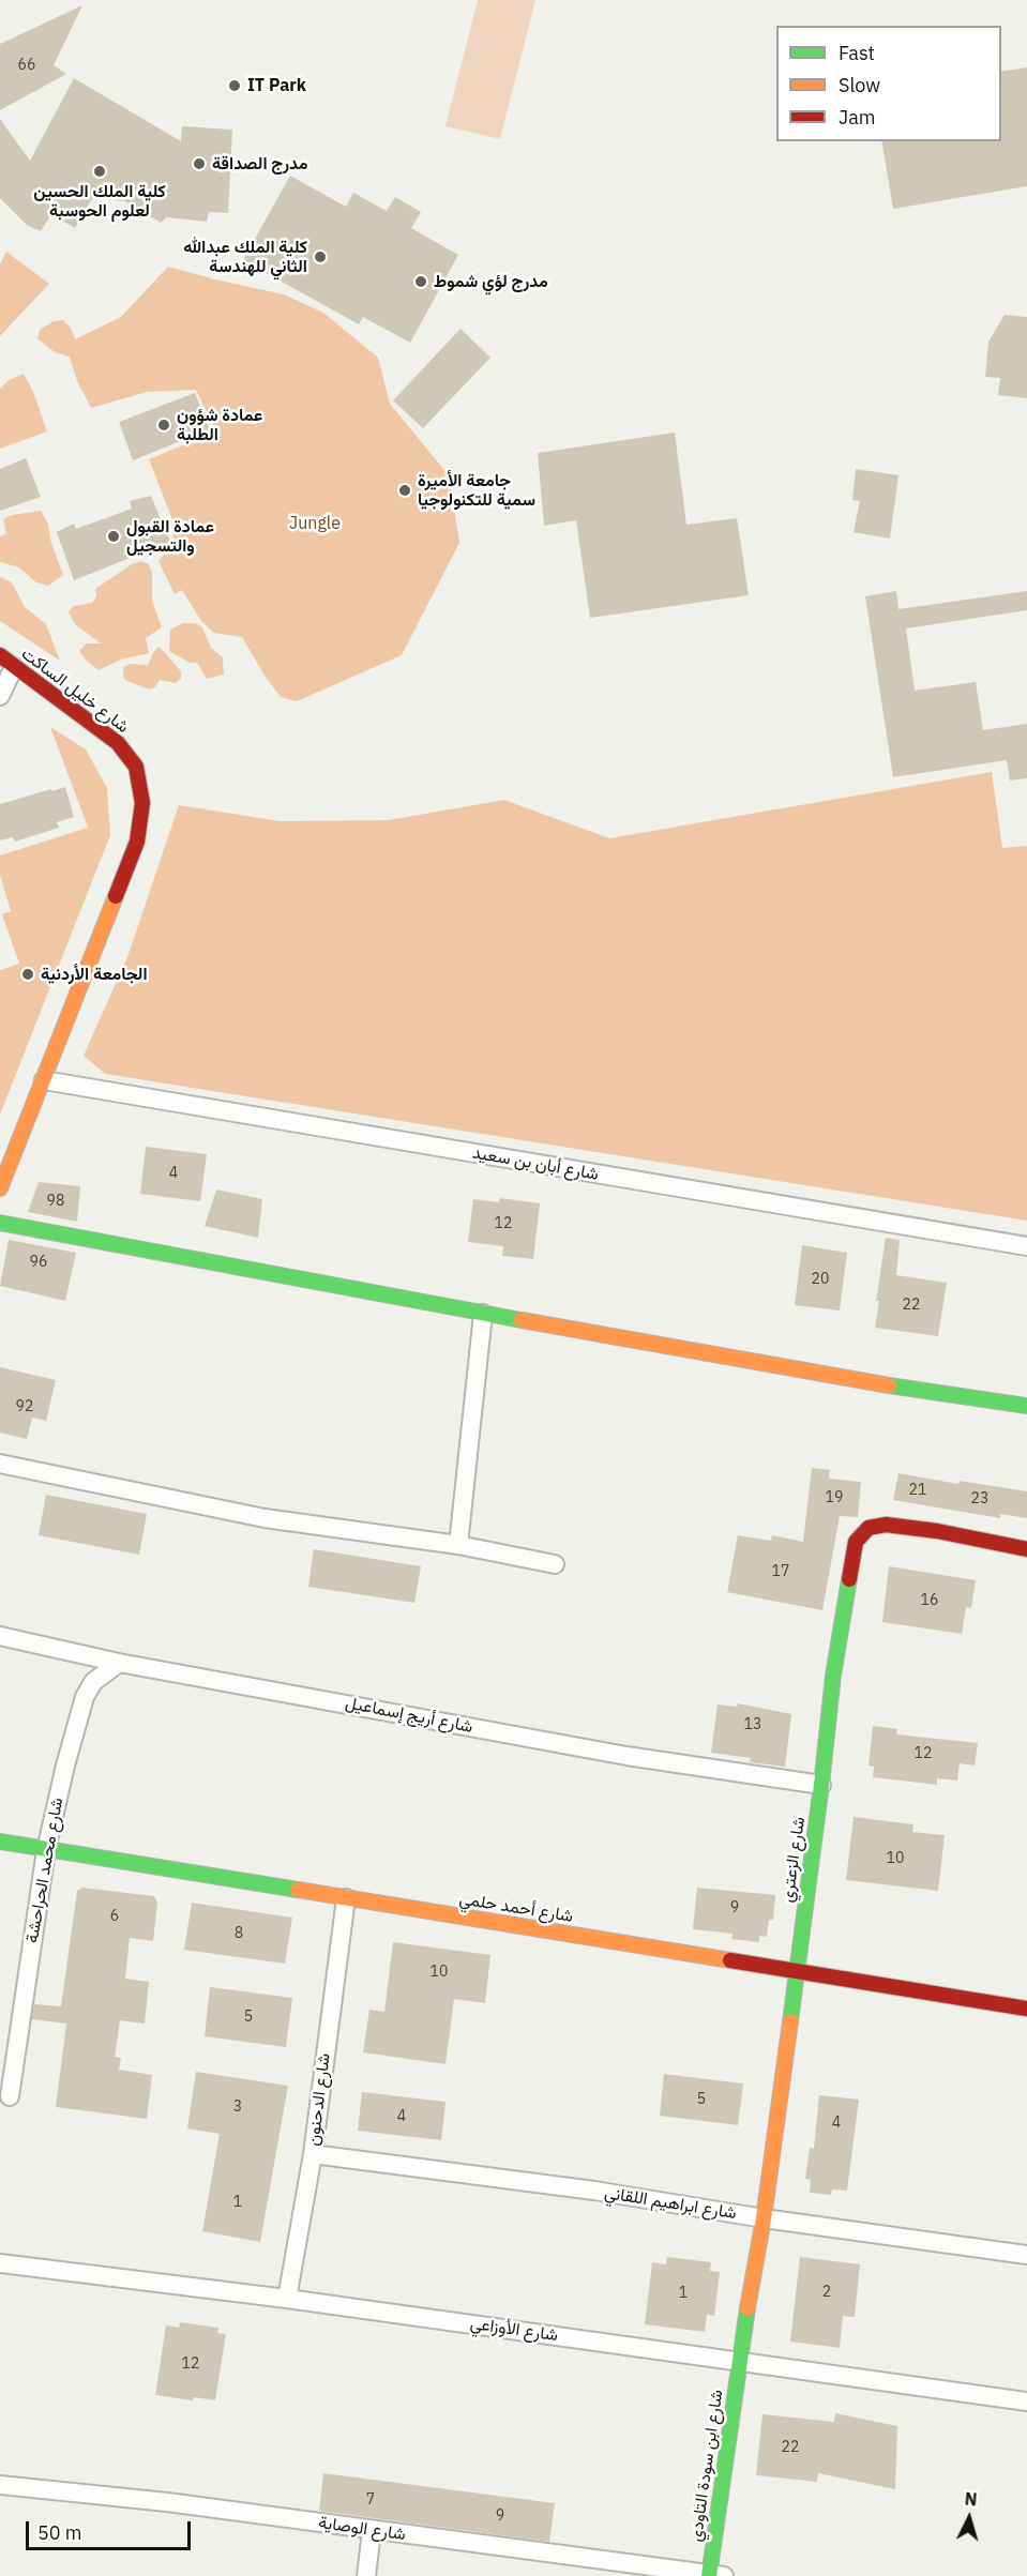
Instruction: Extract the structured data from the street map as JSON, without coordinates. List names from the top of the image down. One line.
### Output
{"streets":{"street":["شارع خليل الساكت","شارع أبان بن سعيد","شارع أريج إسماعيل","شارع الزعتري","شارع محمد الحراحشة","شارع أحمد حلمي","شارع الدحنون","شارع ابراهيم اللقاني","شارع الأوزاعي","شارع ابن سودة التاودي","شارع الوصاية"]},"crossings":[["شارع خليل الساكت","شارع أبان بن سعيد"],["شارع أريج إسماعيل","شارع الزعتري"],["شارع أريج إسماعيل","شارع محمد الحراحشة"],["شارع الزعتري","شارع أحمد حلمي"],["شارع الزعتري","شارع ابراهيم اللقاني"],["شارع الزعتري","شارع الأوزاعي"],["شارع الزعتري","شارع ابن سودة التاودي"],["شارع محمد الحراحشة","شارع أحمد حلمي"],["شارع أحمد حلمي","شارع الدحنون"],["شارع الدحنون","شارع ابراهيم اللقاني"],["شارع الدحنون","شارع الأوزاعي"],["شارع الأوزاعي","شارع ابن سودة التاودي"],["شارع ابن سودة التاودي","شارع الوصاية"]],"parks":["Jungle"],"places":["IT Park","مدرج الصداقة","كلية الملك الحسين لعلوم الحوسبة","كلية الملك عبدالله الثاني للهندسة","مدرج لؤي شموط","عمادة شؤون الطلبة","جامعة الأميرة سمية للتكنولوجيا","عمادة القبول والتسجيل","الجامعة الأردنية"],"house_numbers":["66","4","98","12","96","20","22","92","21","19","23","17","16","13","12","10","9","6","8","10","5","5","3","4","4","1","2","1","12","22","7","9"],"legend":["Fast","Slow","Jam"],"scale_bar":"50 m","north":"top"}
